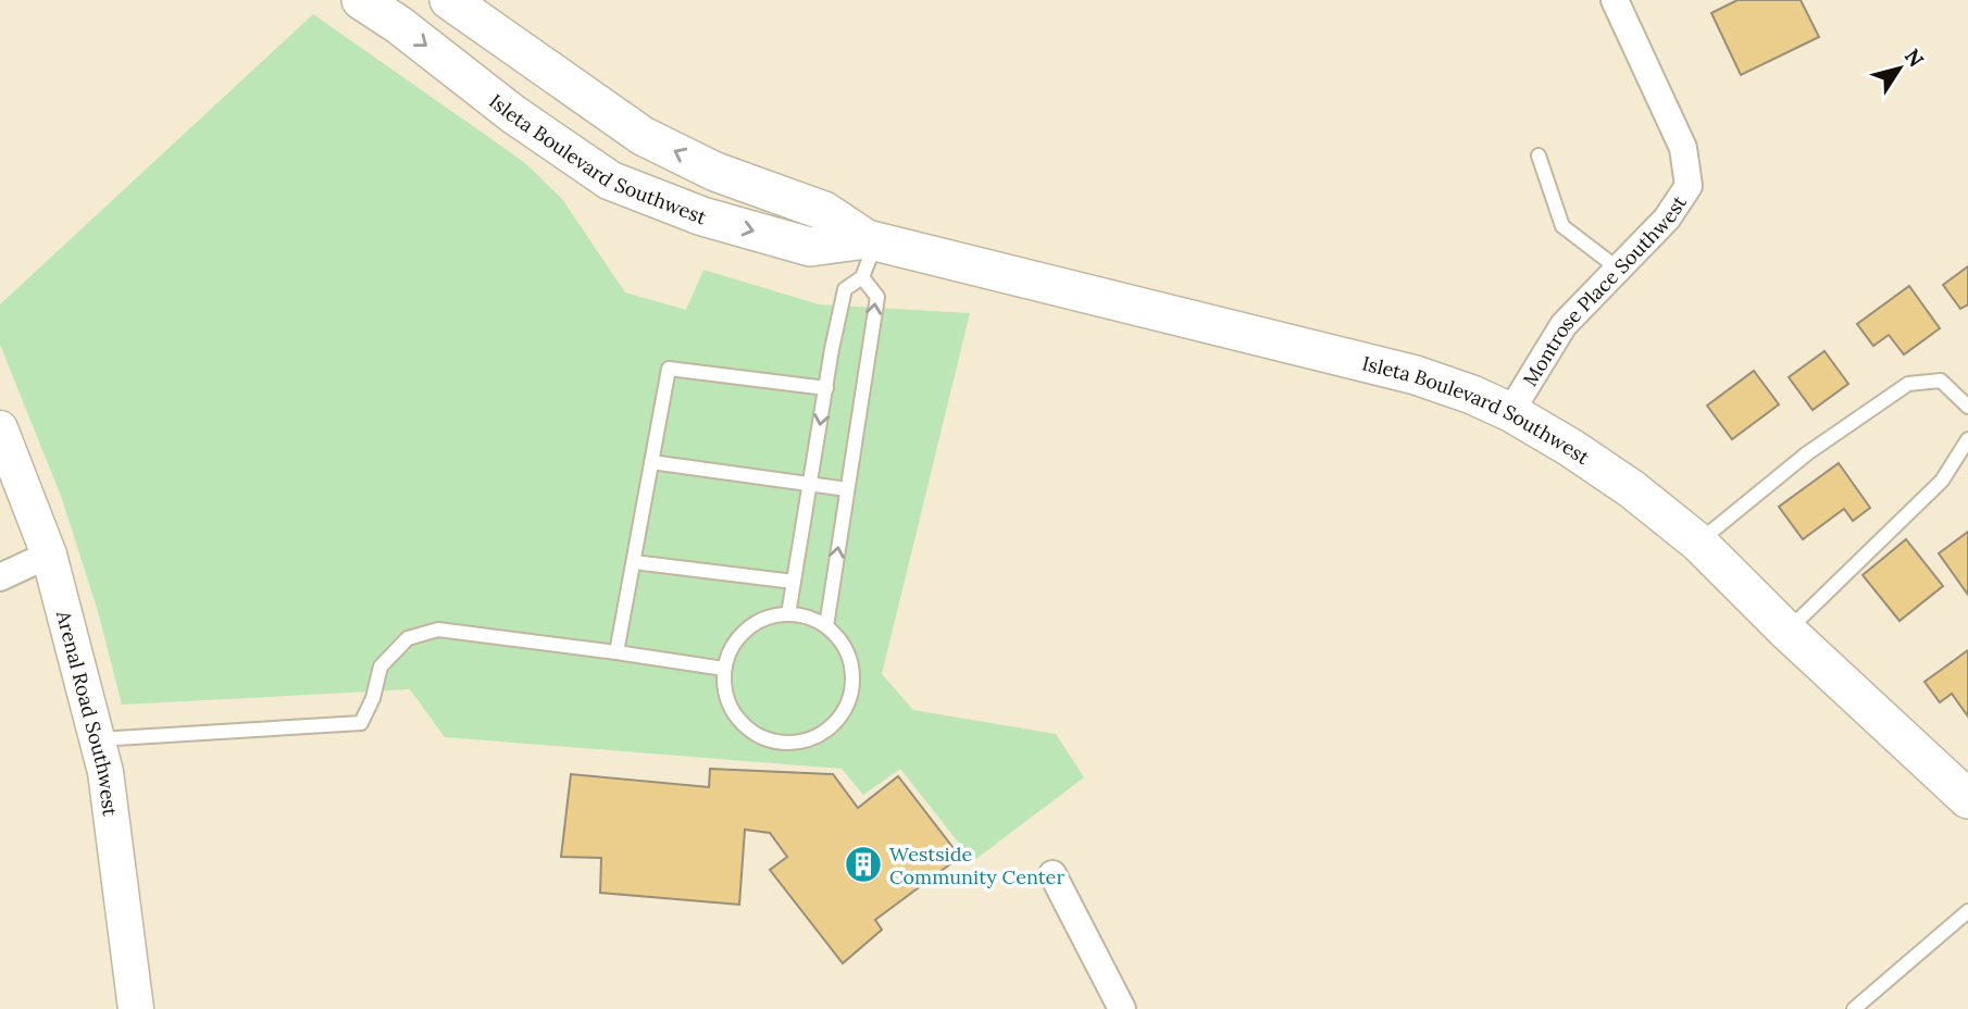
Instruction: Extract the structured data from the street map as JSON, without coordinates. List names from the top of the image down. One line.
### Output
{"streets":{"main road":["Isleta Boulevard Southwest"],"street":["Montrose Place Southwest","Arenal Road Southwest"]},"crossings":[["Isleta Boulevard Southwest","Montrose Place Southwest"]],"places":{"building":["Westside Community Center"]},"north":"top right"}
